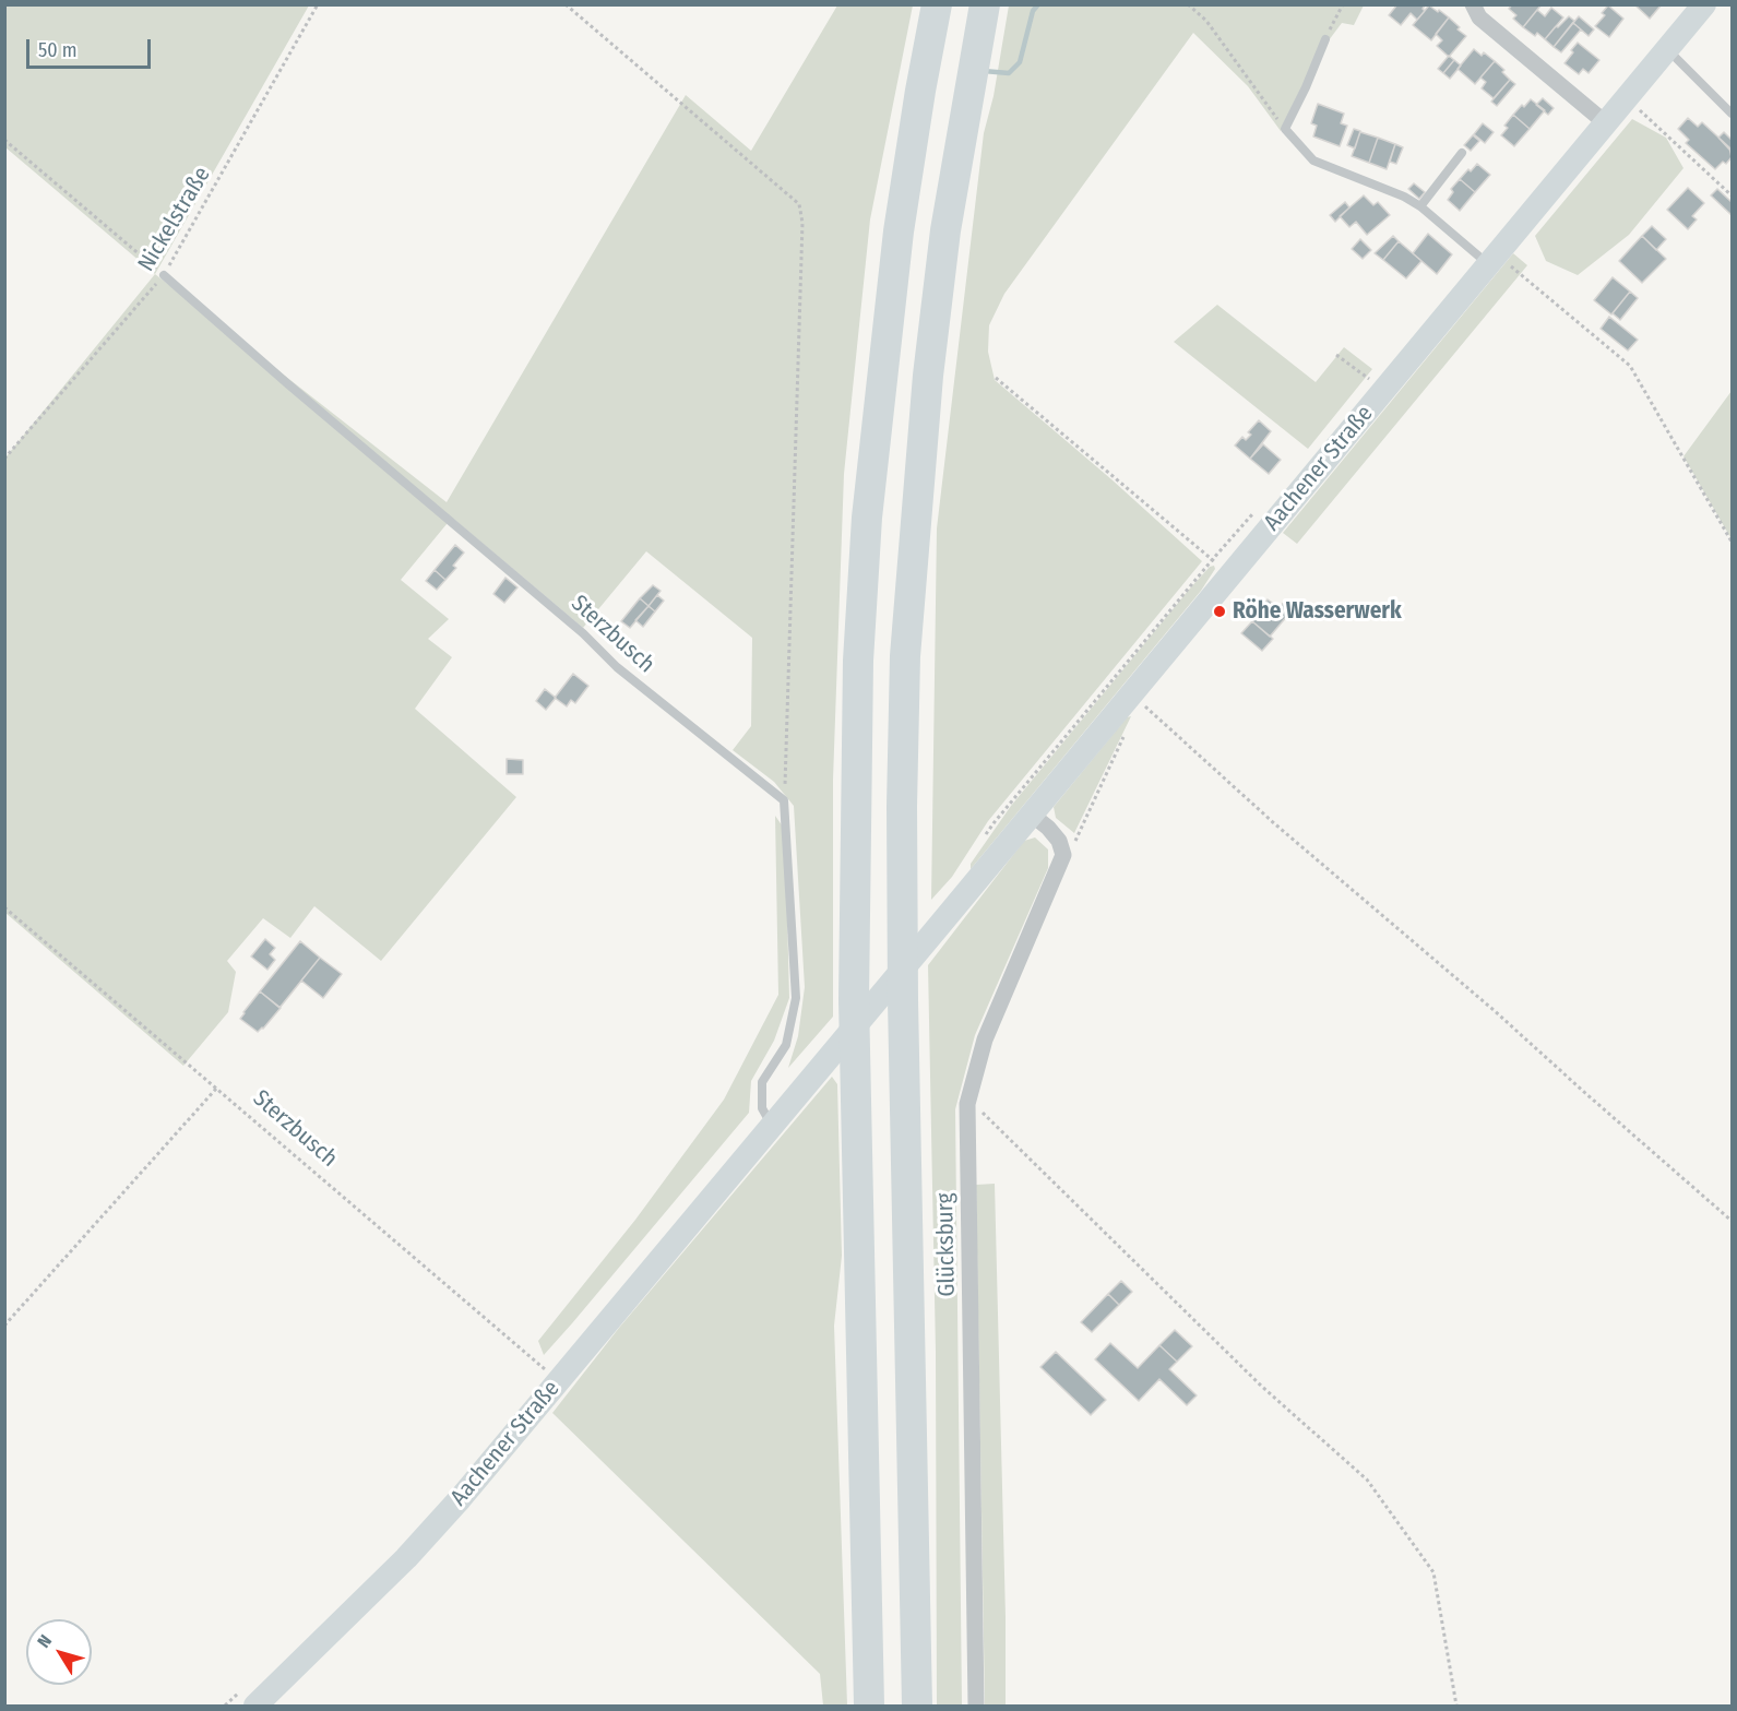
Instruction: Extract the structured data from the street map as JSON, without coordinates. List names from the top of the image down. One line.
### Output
{"streets":{"main road":["Aachener Straße"],"street":["Glücksburg"],"lane":["Sterzbusch"],"path":["Nickelstraße"]},"crossings":[["Nickelstraße","Sterzbusch"],["Aachener Straße","Sterzbusch"]],"places":["Röhe Wasserwerk"],"scale_bar":"50 m","north":"top left"}
